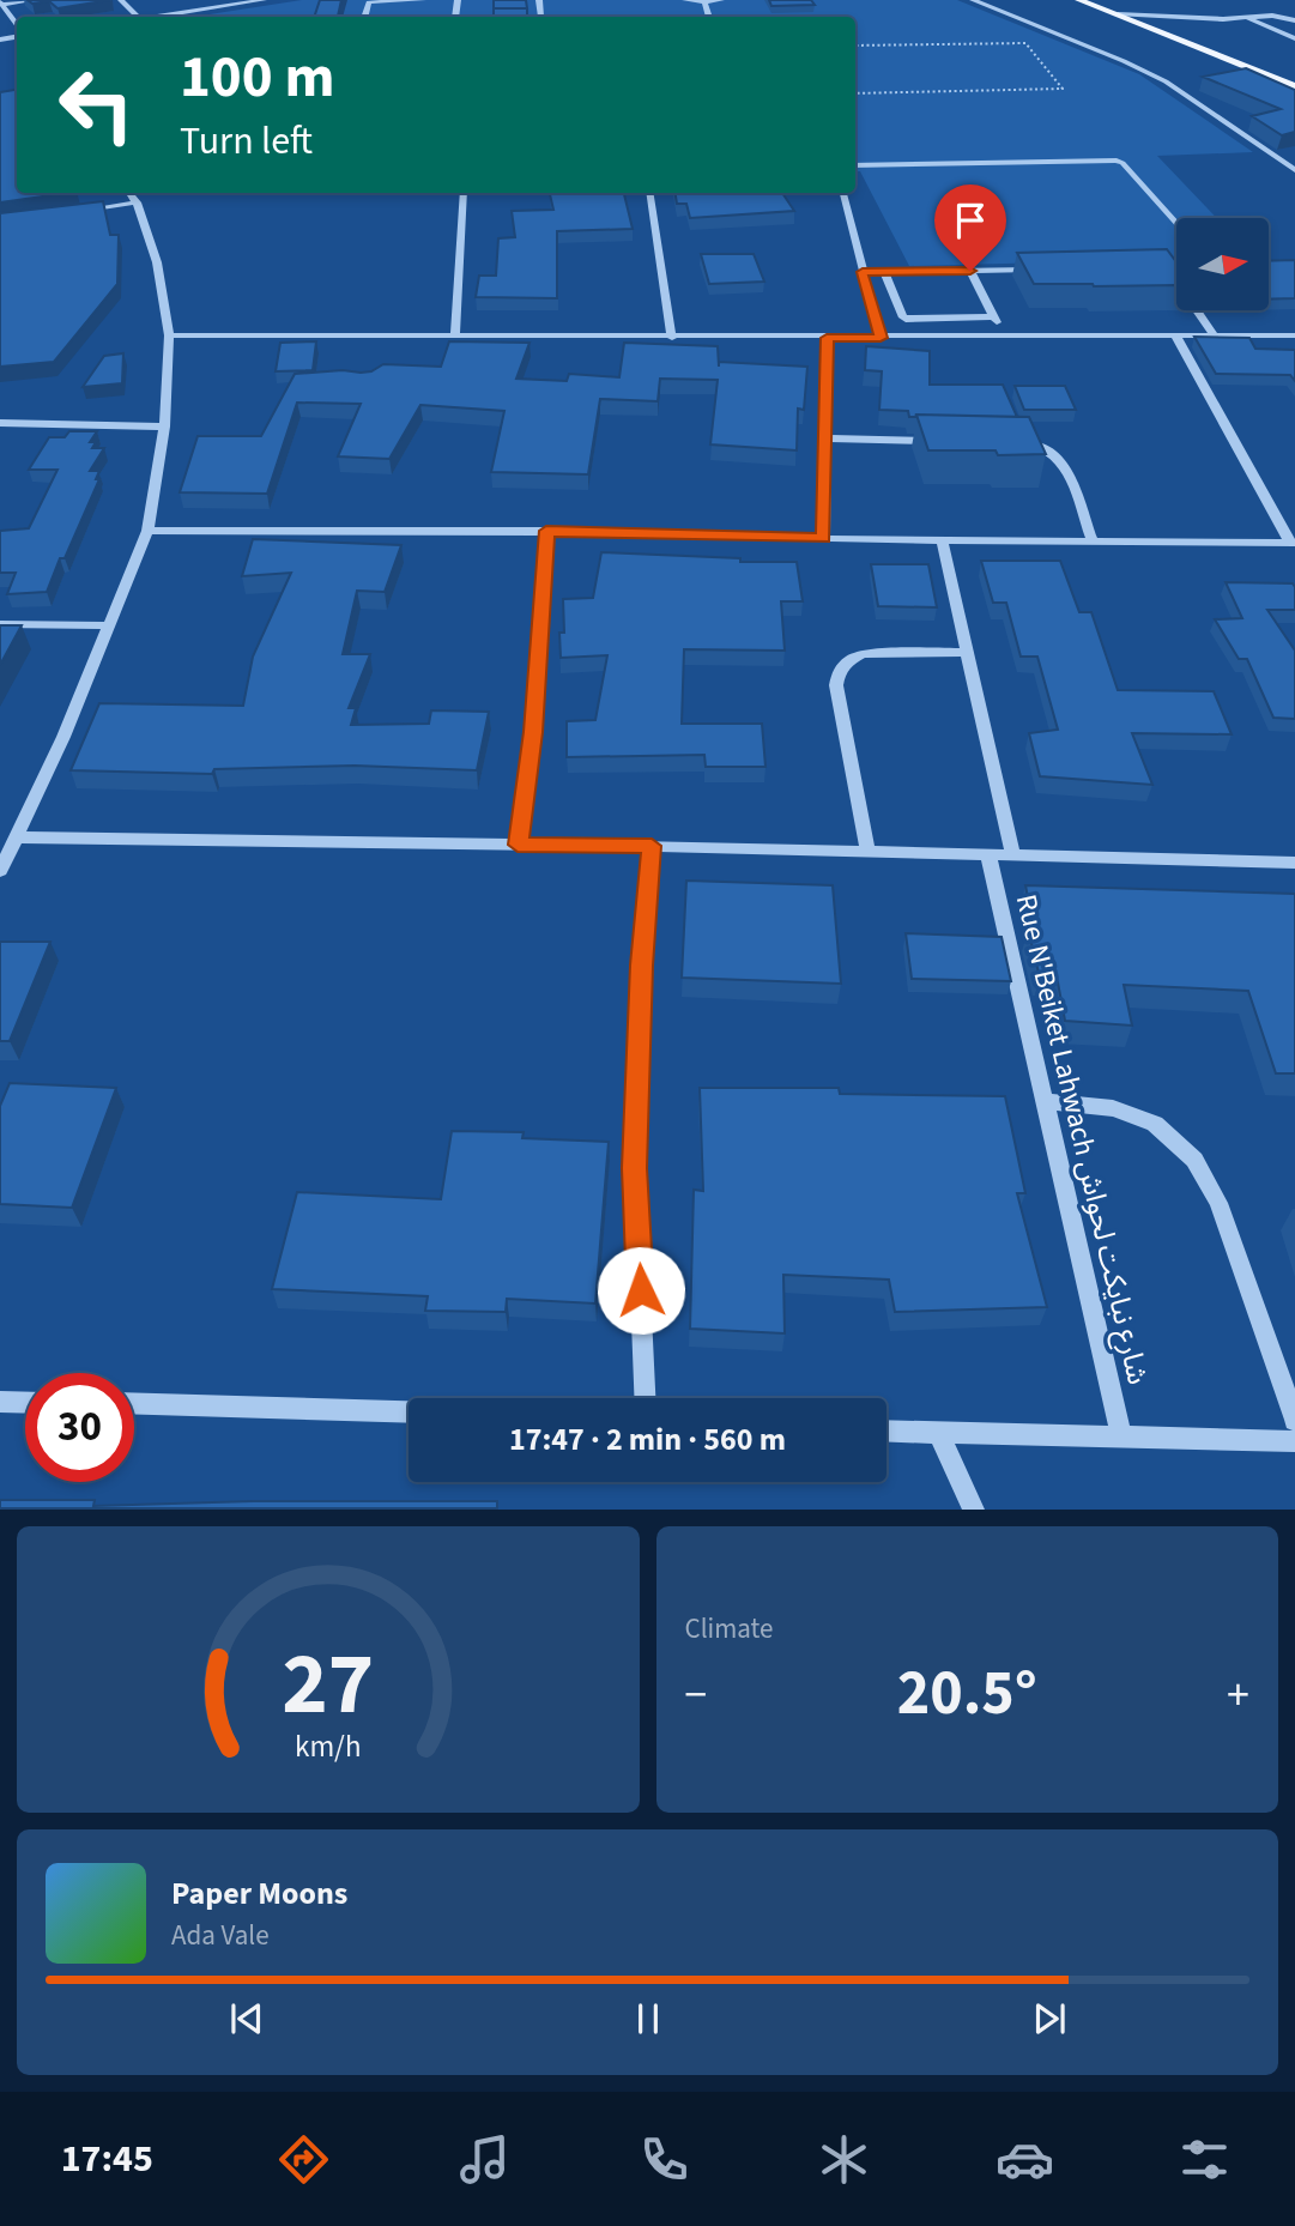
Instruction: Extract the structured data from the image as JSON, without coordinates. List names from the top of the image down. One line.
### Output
{"streets":{"street":["Rue N'Beiket Lahwach شارع نبايكت لحواش"]},"north":"right","page":{"turn":["100 m","Turn left"],"limit":"30","trip":"17:47 · 2 min · 560 m","tile":"Climate","heat":["−","20.5°","+"],"song":["Paper Moons","Ada Vale"],"tabs":"17:45","gauge":["27","km/h"]}}
